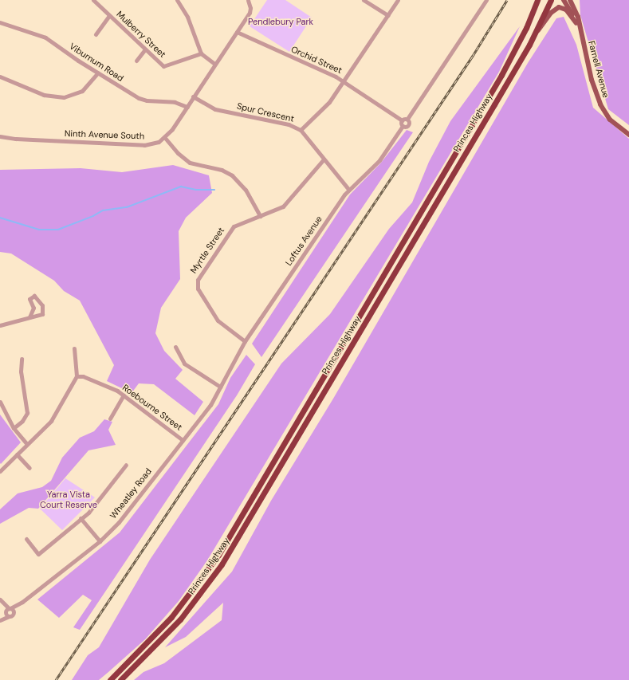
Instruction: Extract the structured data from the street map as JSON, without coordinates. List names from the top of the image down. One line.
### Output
{"streets":{"highway":["Princes Highway"],"main road":["Farnell Avenue"],"street":["Mulberry Street","Orchid Street","Viburnum Road","Spur Crescent","Ninth Avenue South","Loftus Avenue","Myrtle Street","Roebourne Street","Wheatley Road"]},"crossings":[["Spur Crescent","Loftus Avenue"],["Spur Crescent","Myrtle Street"],["Loftus Avenue","Myrtle Street"],["Loftus Avenue","Wheatley Road"],["Roebourne Street","Wheatley Road"]],"parks":["Pendlebury Park","Yarra Vista Court Reserve"]}
